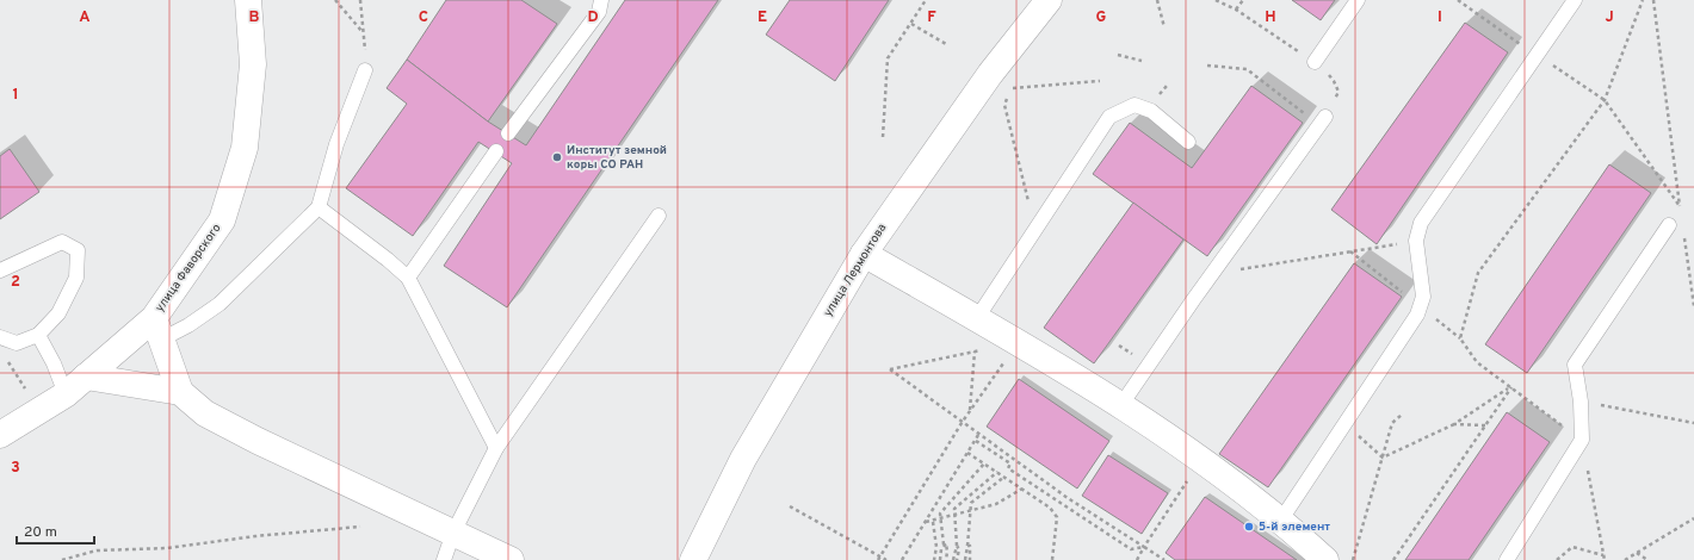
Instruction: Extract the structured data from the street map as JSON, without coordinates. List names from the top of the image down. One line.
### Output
{"streets":{"street":["улица Фаворского","улица Лермонтова"]},"places":["Институт земной коры СО РАН","5-й элемент"],"scale_bar":"20 m","grid":{"columns":["A","B","C","D","E","F","G","H","I","J"],"rows":["1","2","3"]}}
